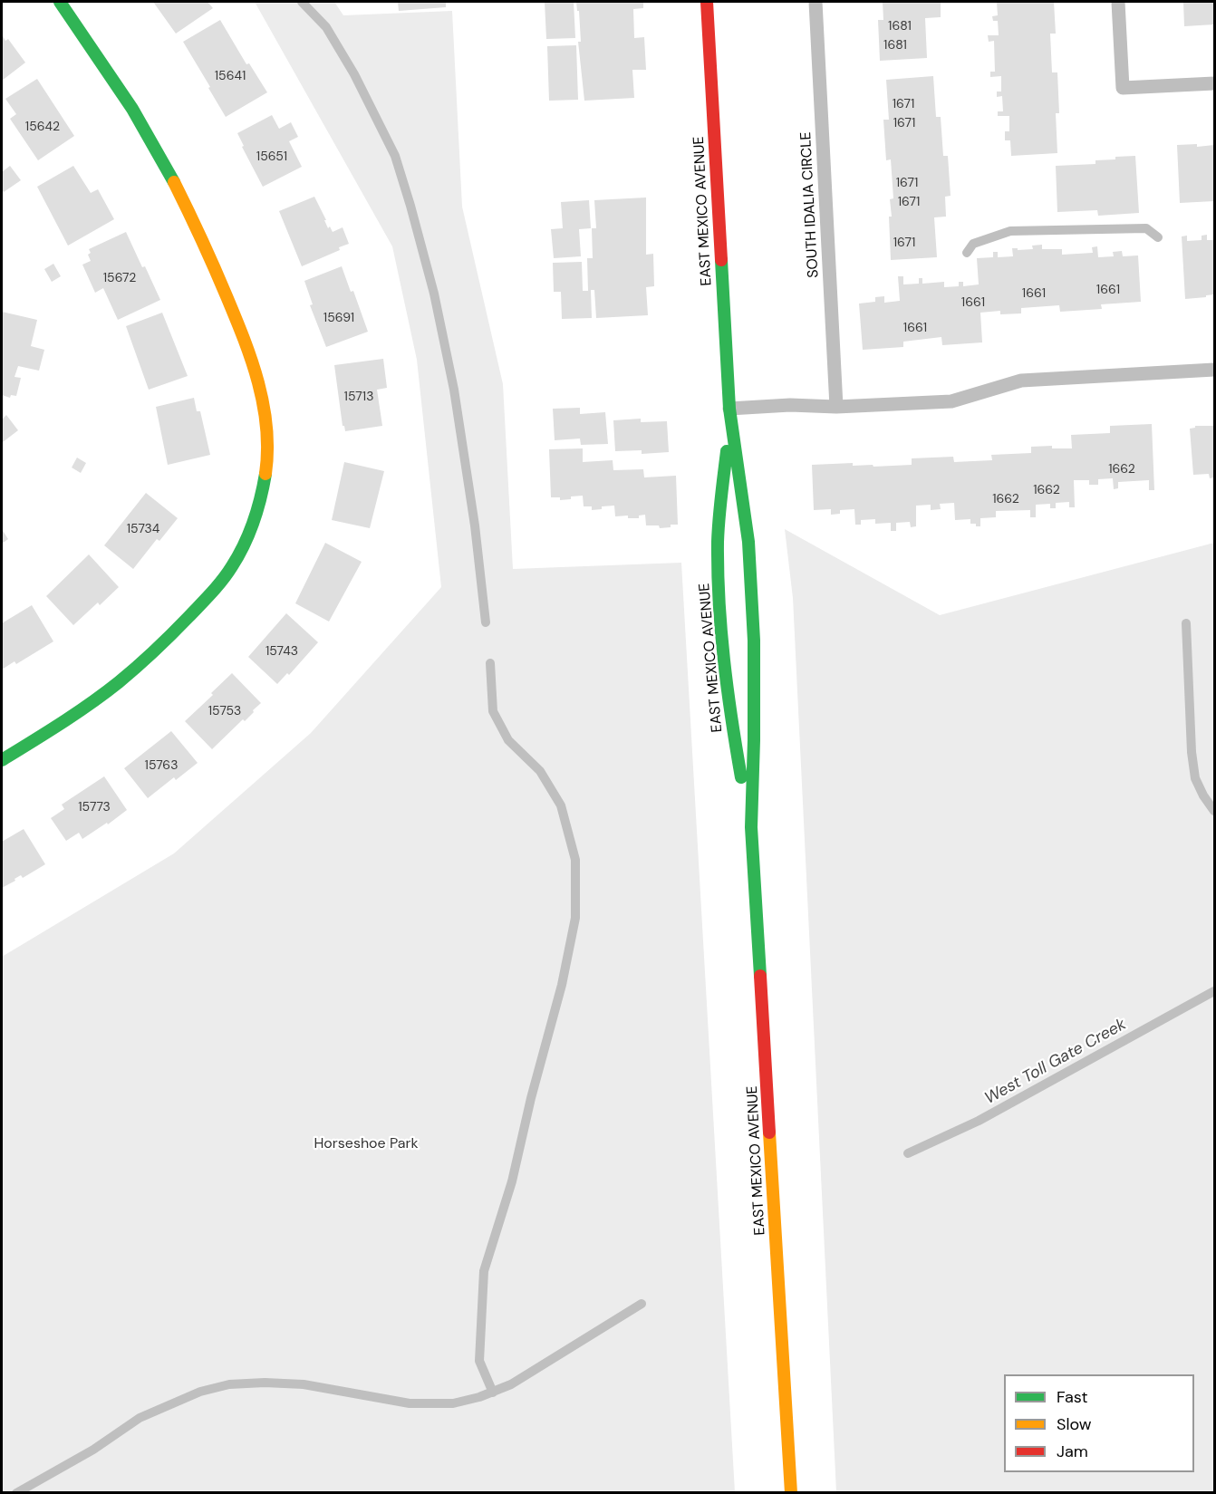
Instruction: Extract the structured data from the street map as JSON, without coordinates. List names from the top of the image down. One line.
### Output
{"streets":{"street":["EAST MEXICO AVENUE"],"lane":["SOUTH IDALIA CIRCLE"]},"water":["West Toll Gate Creek"],"parks":["Horseshoe Park"],"house_numbers":["1681","1681","15641","1671","1671","15642","15651","1671","1671","1671","15672","1661","1661","1661","15691","1661","15713","1662","1662","1662","15734","15743","15753","15763","15773"],"legend":["Fast","Slow","Jam"]}
